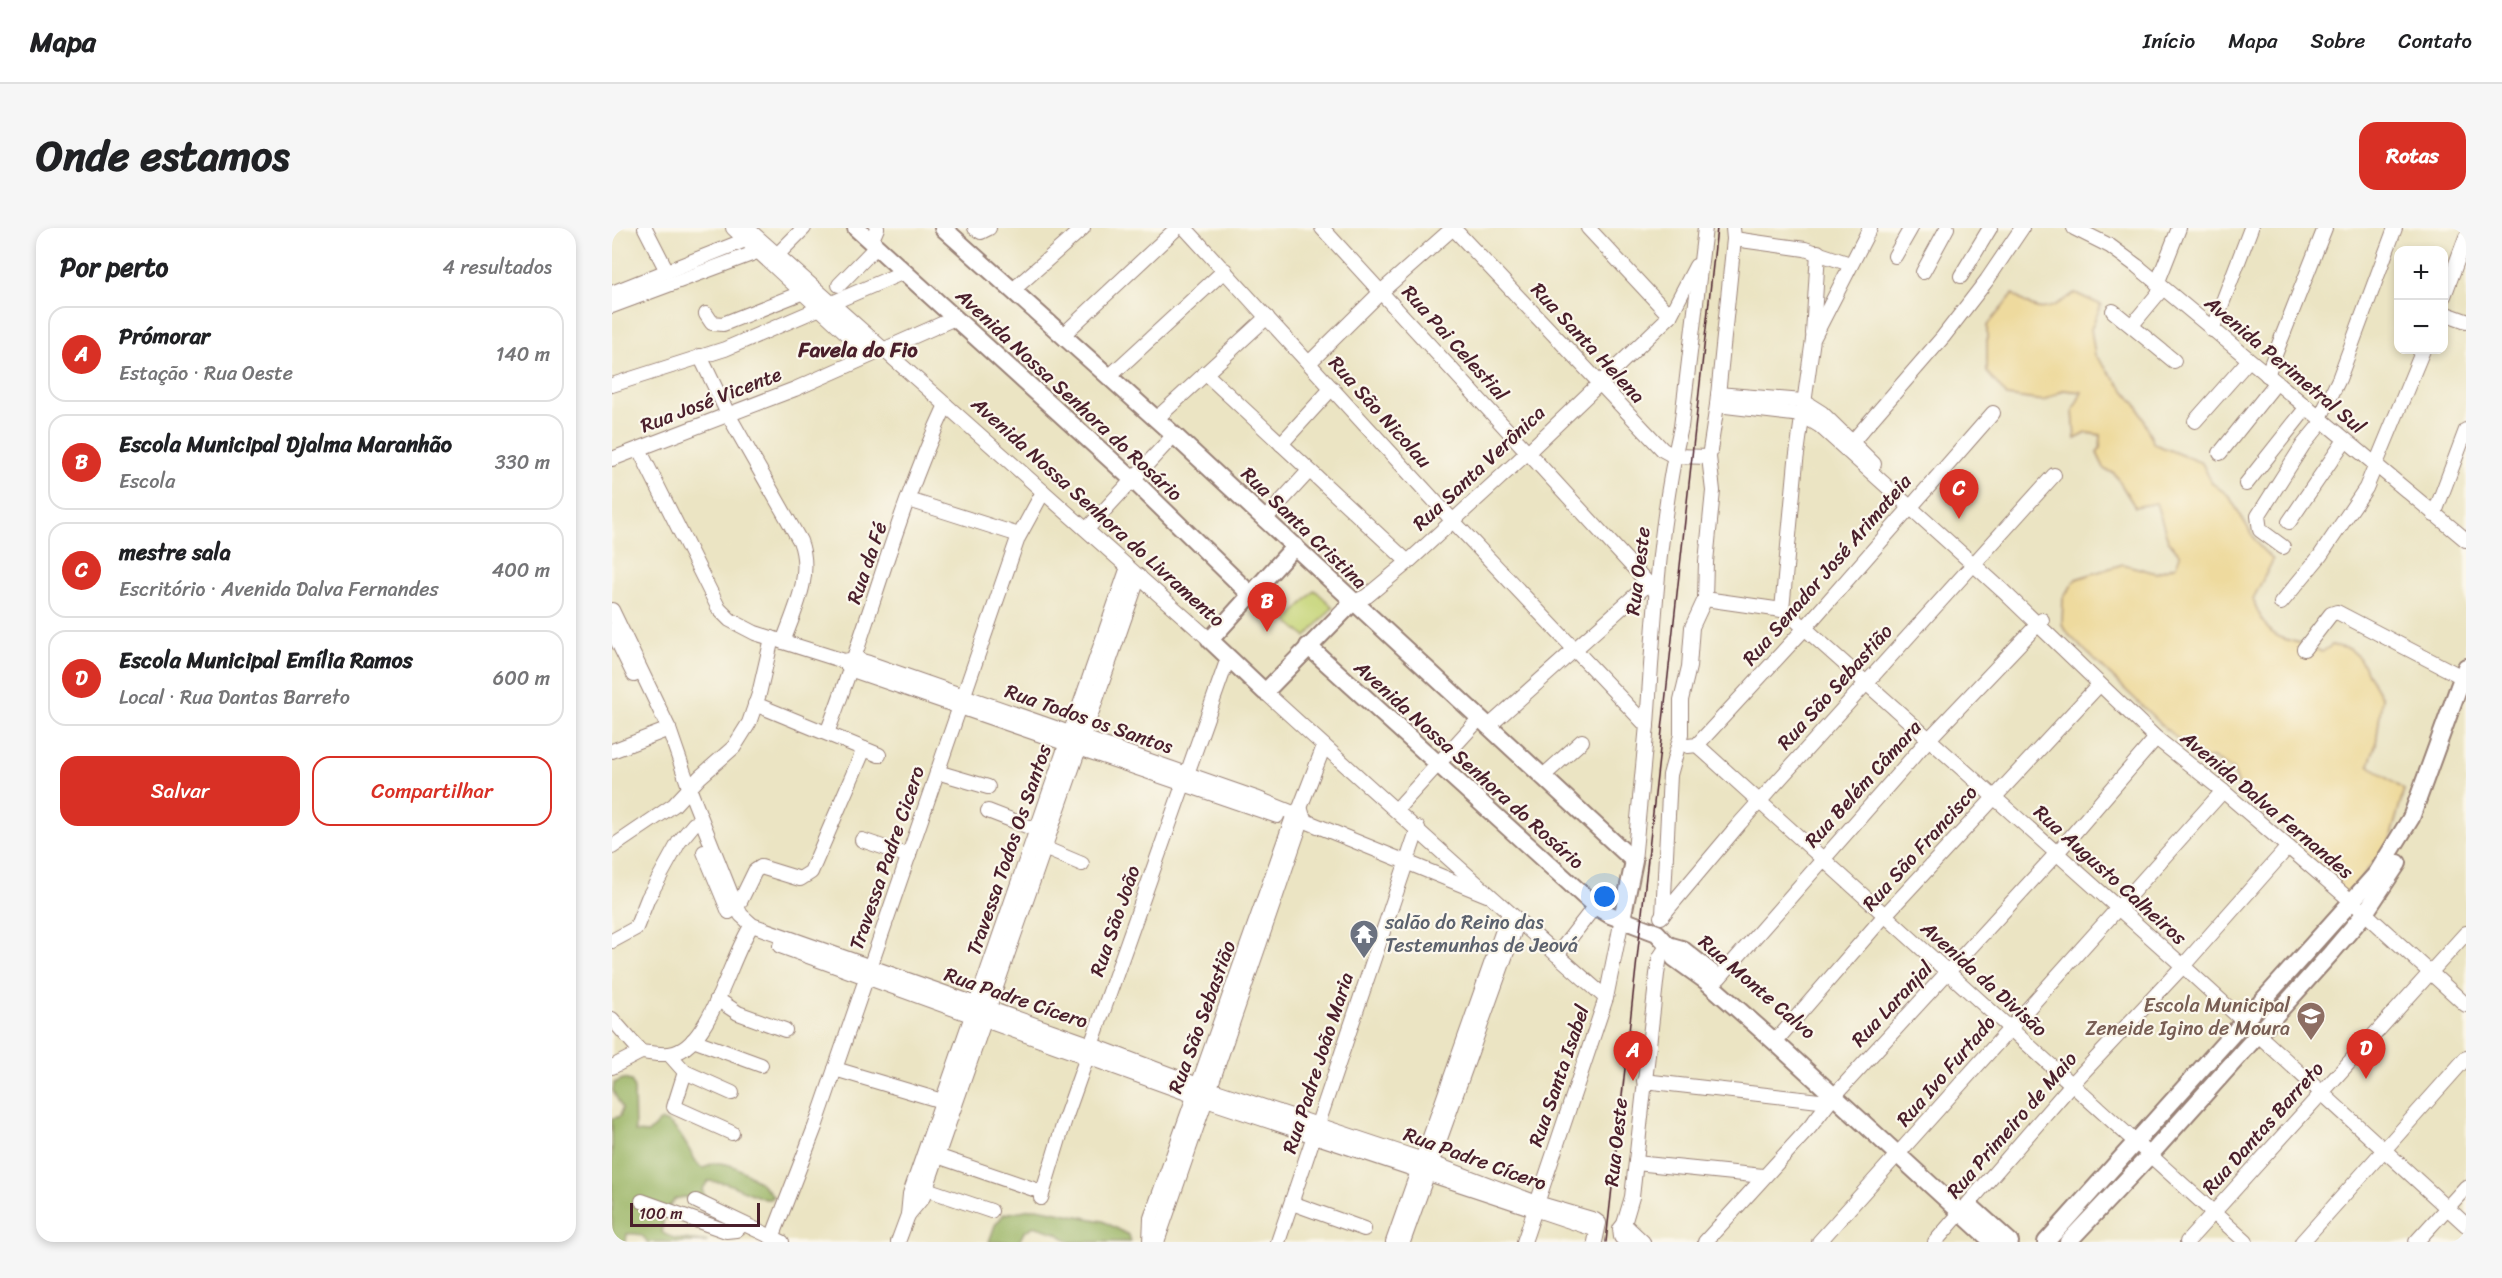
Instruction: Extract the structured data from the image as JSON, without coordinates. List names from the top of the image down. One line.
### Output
{"streets":{"main road":["Avenida Nossa Senhora do Rosário","Rua Santa Verônica","Avenida Nossa Senhora do Livramento","Rua Santa Cristina","Rua Oeste","Rua Monte Calvo"],"street":["Rua Pai Celestial","Rua Santa Helena","Avenida Perimetral Sul","Rua José Vicente","Rua São Nicolau","Rua da Fé","Rua Senador José Arimateia","Rua São Sebastião","Rua Todos os Santos","Rua Belém Câmara","Avenida Dalva Fernandes","Rua São Francisco","Travessa Todos Os Santos","Travessa Padre Cicero","Rua Augusto Calheiros","Rua São João","Avenida da Divisão","Rua Padre Cícero","Rua Laranjal","Rua Padre João Maria","Rua Ivo Furtado","Rua Santa Isabel","Rua Primeiro de Maio","Rua Dantas Barreto"]},"crossings":[["Rua Pai Celestial","Rua Santa Verônica"],["Rua Pai Celestial","Rua Oeste"],["Rua Santa Helena","Rua Santa Verônica"],["Rua Santa Helena","Rua Oeste"],["Avenida Nossa Senhora do Rosário","Rua José Vicente"],["Avenida Nossa Senhora do Rosário","Rua Santa Verônica"],["Avenida Nossa Senhora do Rosário","Rua Oeste"],["Avenida Nossa Senhora do Rosário","Rua São Sebastião"],["Avenida Nossa Senhora do Rosário","Rua Monte Calvo"],["Avenida Nossa Senhora do Rosário","Rua Santa Isabel"],["Rua José Vicente","Avenida Nossa Senhora do Livramento"],["Rua José Vicente","Rua Todos os Santos"],["Rua São Nicolau","Rua Santa Verônica"],["Rua São Nicolau","Rua Oeste"],["Rua Santa Verônica","Avenida Nossa Senhora do Livramento"],["Rua Santa Verônica","Rua Santa Cristina"],["Rua Santa Verônica","Rua Oeste"],["Avenida Nossa Senhora do Livramento","Rua da Fé"],["Avenida Nossa Senhora do Livramento","Rua São Sebastião"],["Avenida Nossa Senhora do Livramento","Rua Todos os Santos"],["Avenida Nossa Senhora do Livramento","Travessa Todos Os Santos"],["Avenida Nossa Senhora do Livramento","Travessa Padre Cicero"],["Avenida Nossa Senhora do Livramento","Rua São João"],["Avenida Nossa Senhora do Livramento","Rua Padre João Maria"],["Avenida Nossa Senhora do Livramento","Rua Santa Isabel"],["Rua Santa Cristina","Rua Oeste"],["Rua da Fé","Rua Todos os Santos"],["Rua Senador José Arimateia","Avenida Dalva Fernandes"],["Rua Senador José Arimateia","Rua Augusto Calheiros"],["Rua Senador José Arimateia","Avenida da Divisão"],["Rua Oeste","Rua Monte Calvo"],["Rua Oeste","Rua Santa Isabel"],["Rua São Sebastião","Rua Todos os Santos"],["Rua São Sebastião","Avenida Dalva Fernandes"],["Rua São Sebastião","Rua Augusto Calheiros"],["Rua São Sebastião","Avenida da Divisão"],["Rua São Sebastião","Rua Padre Cícero"],["Rua Todos os Santos","Travessa Todos Os Santos"],["Rua Todos os Santos","Travessa Padre Cicero"],["Rua Todos os Santos","Rua São João"],["Rua Todos os Santos","Rua Padre João Maria"],["Rua Belém Câmara","Avenida Dalva Fernandes"],["Rua Belém Câmara","Rua Augusto Calheiros"],["Rua Belém Câmara","Avenida da Divisão"],["Rua Belém Câmara","Rua Monte Calvo"],["Avenida Dalva Fernandes","Rua São Francisco"],["Avenida Dalva Fernandes","Rua Laranjal"],["Avenida Dalva Fernandes","Rua Ivo Furtado"],["Avenida Dalva Fernandes","Rua Primeiro de Maio"],["Avenida Dalva Fernandes","Rua Dantas Barreto"],["Rua São Francisco","Rua Augusto Calheiros"],["Rua São Francisco","Avenida da Divisão"],["Rua São Francisco","Rua Monte Calvo"],["Travessa Todos Os Santos","Rua São João"],["Travessa Todos Os Santos","Rua Padre Cícero"],["Travessa Padre Cicero","Rua Padre Cícero"],["Rua Augusto Calheiros","Rua Laranjal"],["Rua Augusto Calheiros","Rua Ivo Furtado"],["Rua Augusto Calheiros","Rua Primeiro de Maio"],["Rua Augusto Calheiros","Rua Dantas Barreto"],["Rua São João","Rua Padre Cícero"],["Avenida da Divisão","Rua Laranjal"],["Avenida da Divisão","Rua Ivo Furtado"],["Avenida da Divisão","Rua Primeiro de Maio"],["Avenida da Divisão","Rua Dantas Barreto"],["Rua Monte Calvo","Rua Laranjal"],["Rua Monte Calvo","Rua Ivo Furtado"],["Rua Monte Calvo","Rua Primeiro de Maio"],["Rua Padre Cícero","Rua Padre João Maria"],["Rua Padre Cícero","Rua Santa Isabel"]],"districts":["Favela do Fio"],"places":{"temple":["salão do Reino das Testemunhas de Jeová"],"school or university":["Escola Municipal Zeneide Igino de Moura"]},"scale_bar":"100 m","page":{"header":"Mapa","nav":["Início","Mapa","Sobre","Contato"],"title":"Onde estamos","buttons":["Rotas",["Salvar","Compartilhar"]],"heading":["Por perto","4 resultados"],"map_buttons":["+","−"],"list":[{"mark":"A","name":"Prómorar","note":"Estação · Rua Oeste","value":"140 m"},{"mark":"B","name":"Escola Municipal Djalma Maranhão","note":"Escola","value":"330 m"},{"mark":"C","name":"mestre sala","note":"Escritório · Avenida Dalva Fernandes","value":"400 m"},{"mark":"D","name":"Escola Municipal Emília Ramos","note":"Local · Rua Dantas Barreto","value":"600 m"}],"pins":["C","B","D","A"],"scale":"100 m"}}
